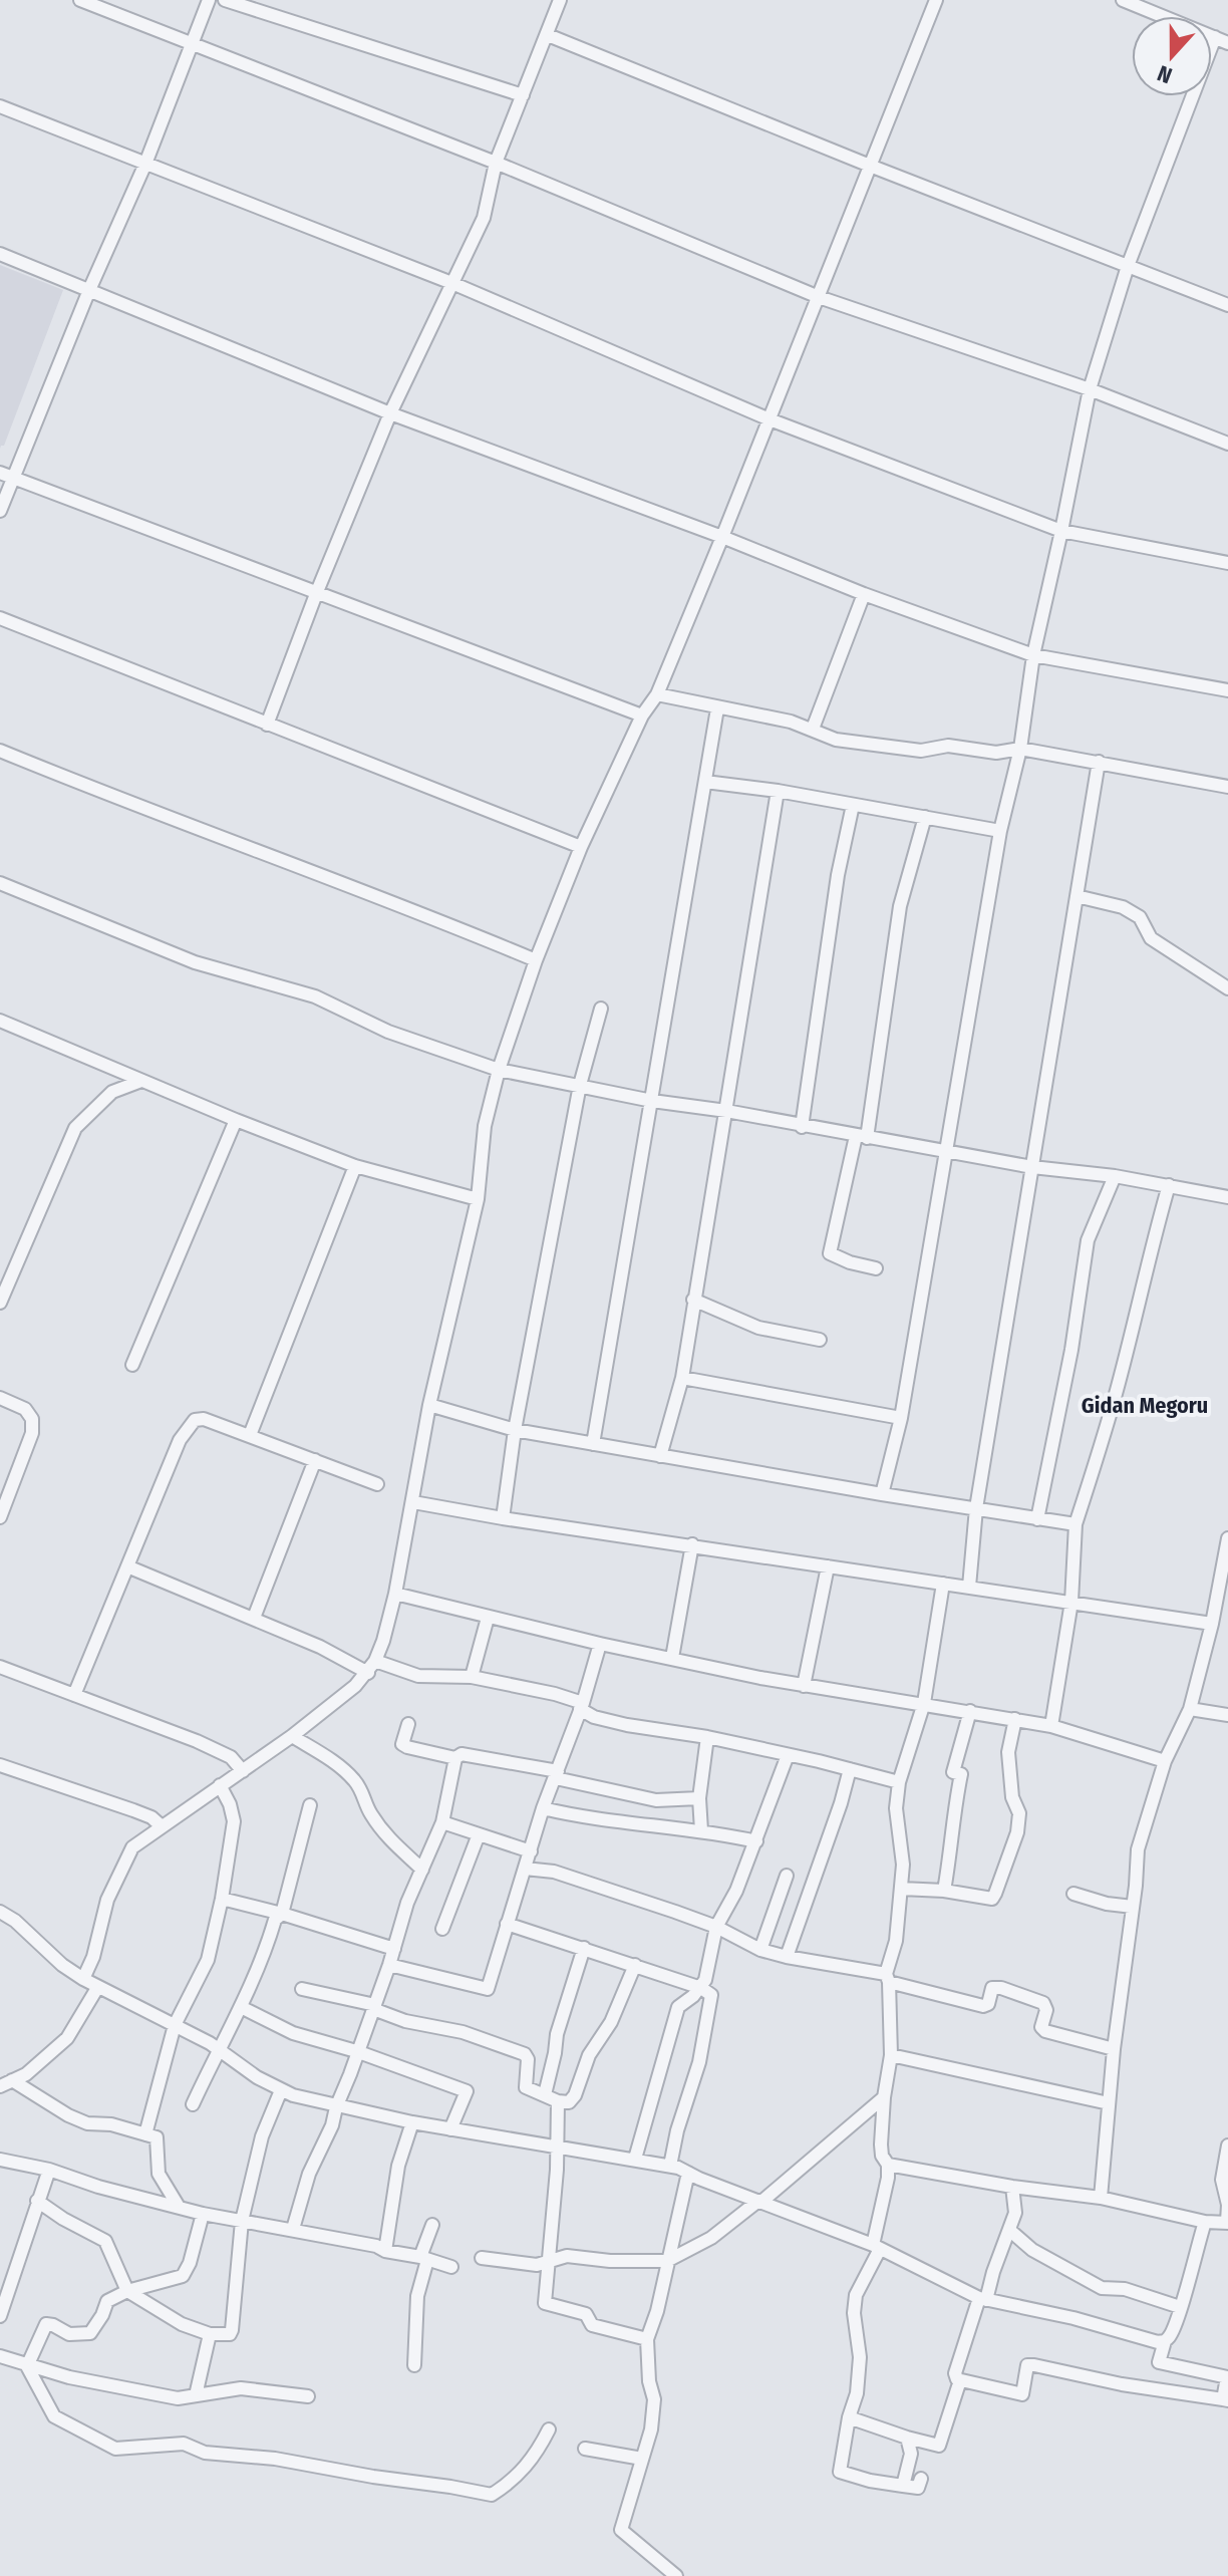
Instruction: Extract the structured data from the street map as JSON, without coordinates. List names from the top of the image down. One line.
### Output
{"districts":["Gidan Megoru"],"north":"bottom"}
